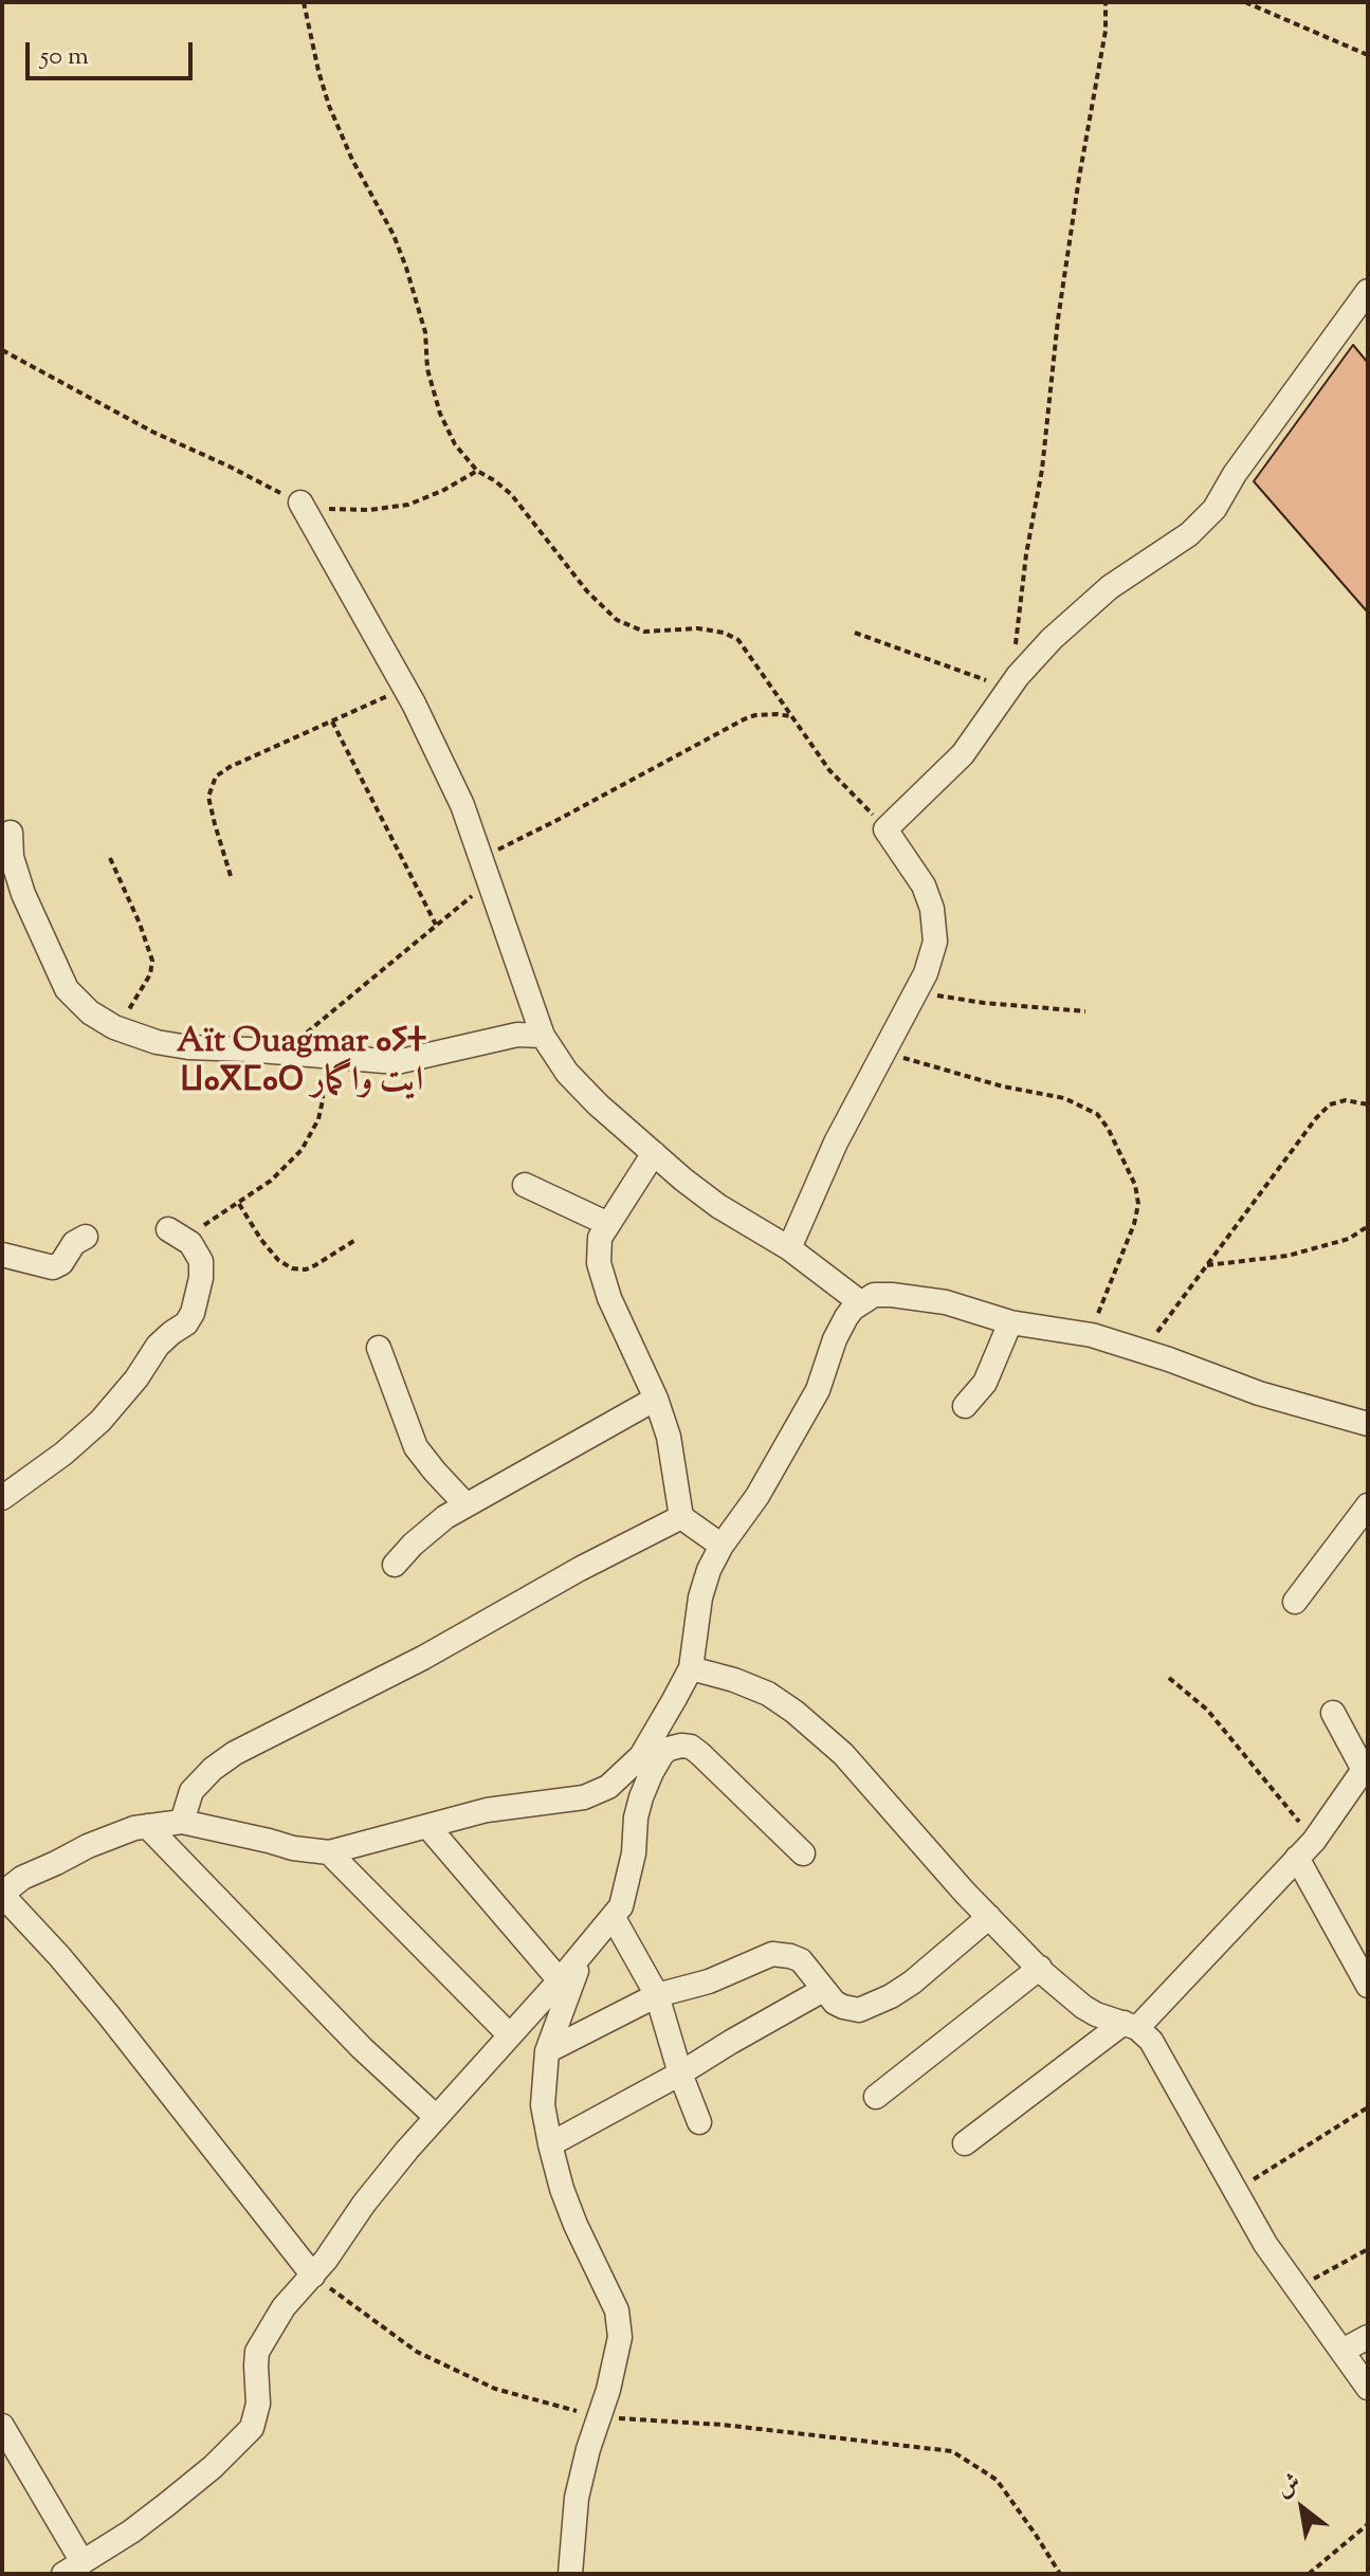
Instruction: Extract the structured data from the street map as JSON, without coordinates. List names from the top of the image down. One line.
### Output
{"districts":["Aït Ouagmar ⴰⵢⵜ ⵡⴰⴳⵎⴰⵔ ايت واگمار"],"scale_bar":"50 m","north":"top left"}
